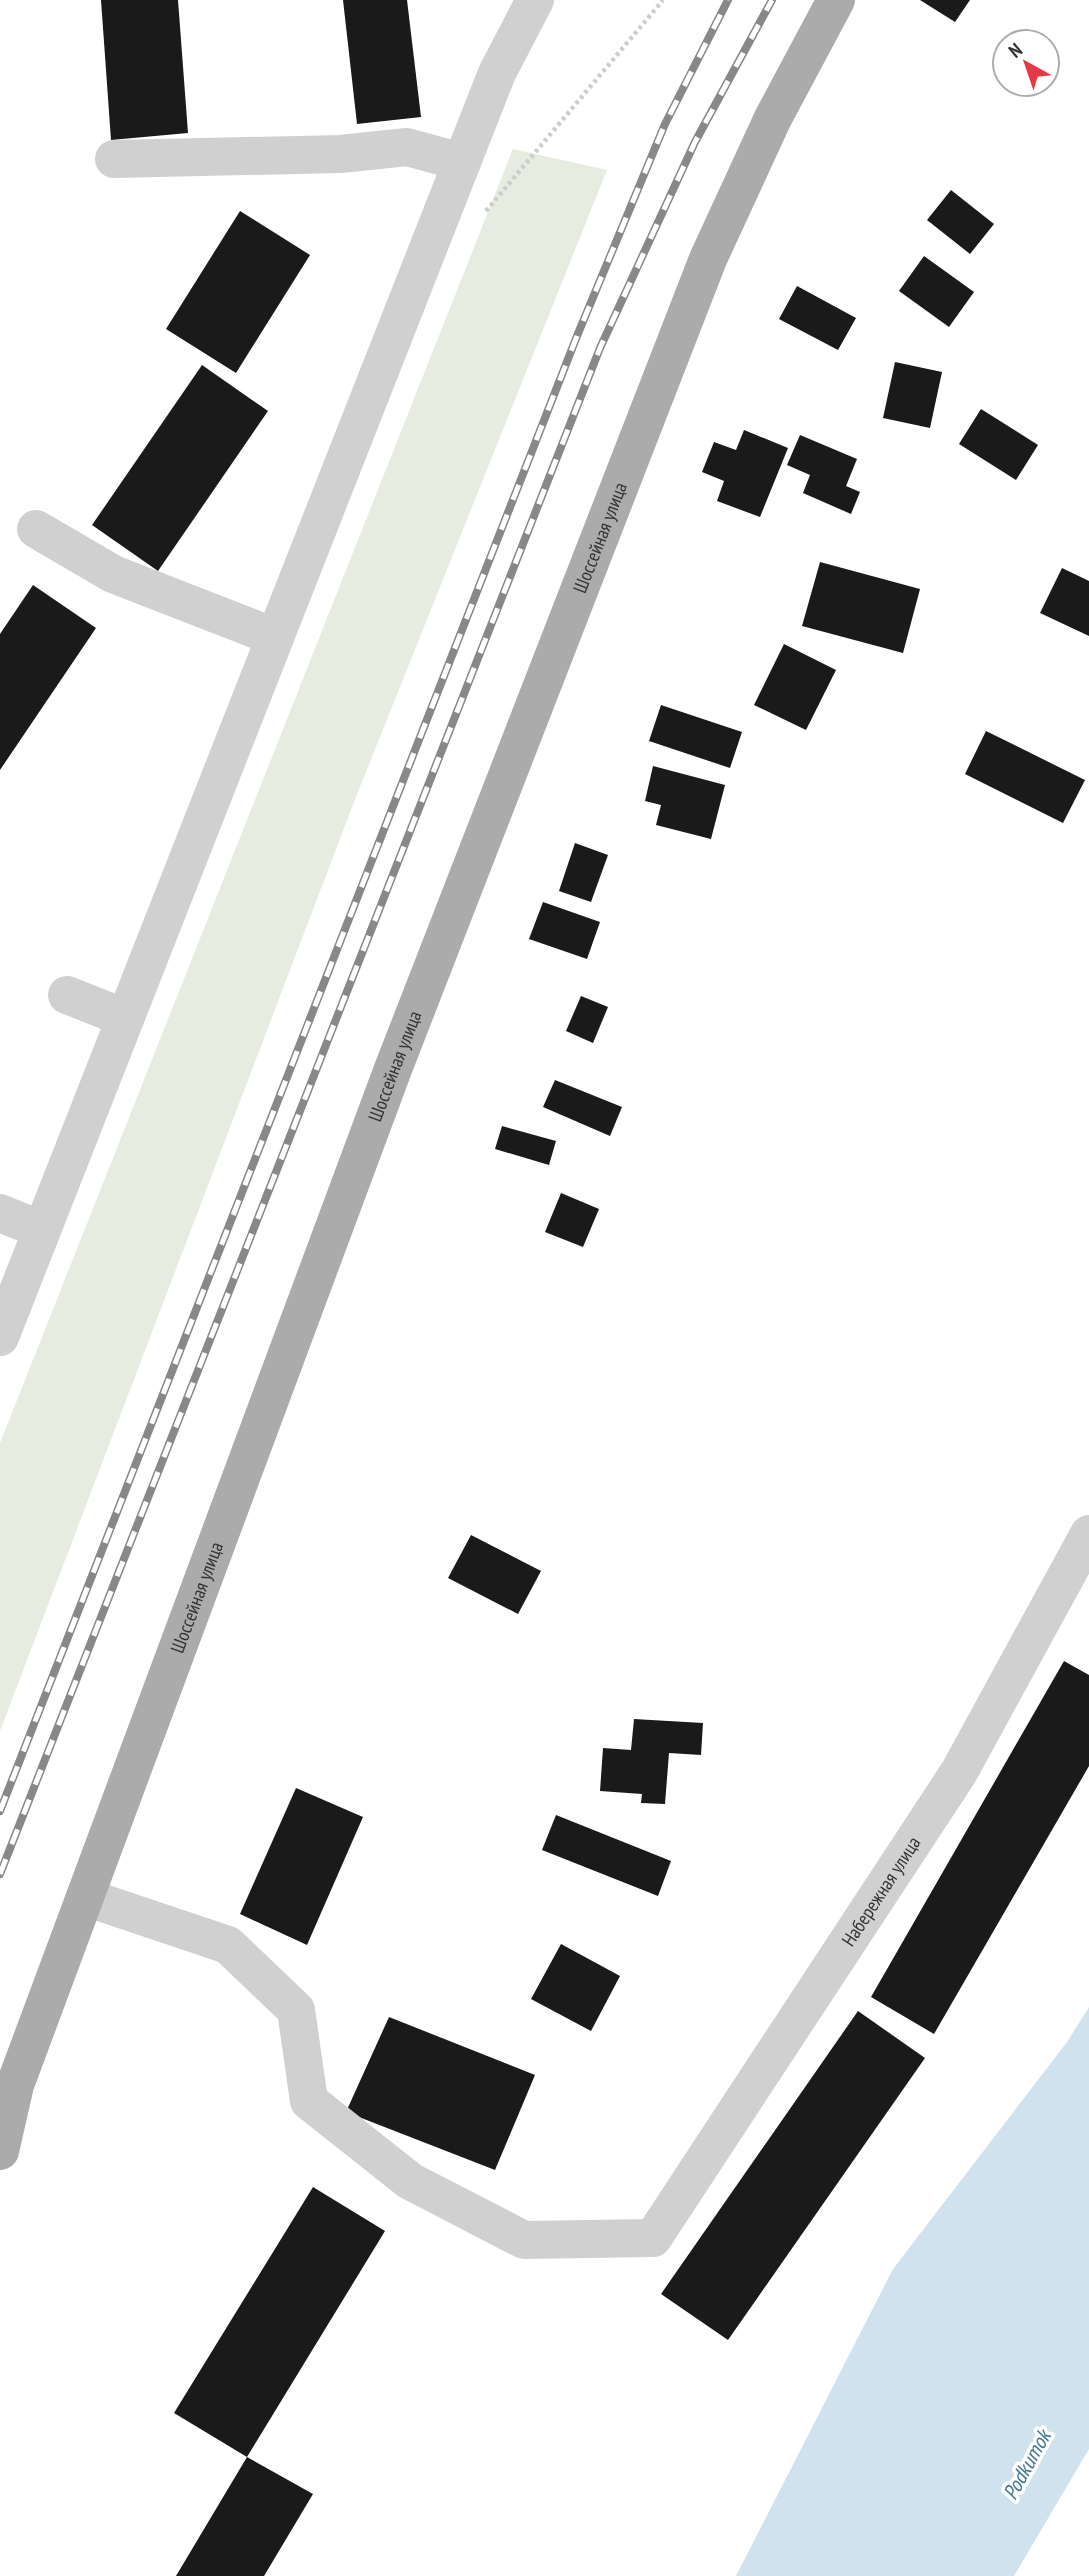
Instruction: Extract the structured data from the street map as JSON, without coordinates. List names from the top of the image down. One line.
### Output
{"streets":{"main road":["Шоссейная улица"],"street":["Набережная улица"]},"crossings":[["Шоссейная улица","Набережная улица"]],"water":["Podkumok"],"north":"top left"}
